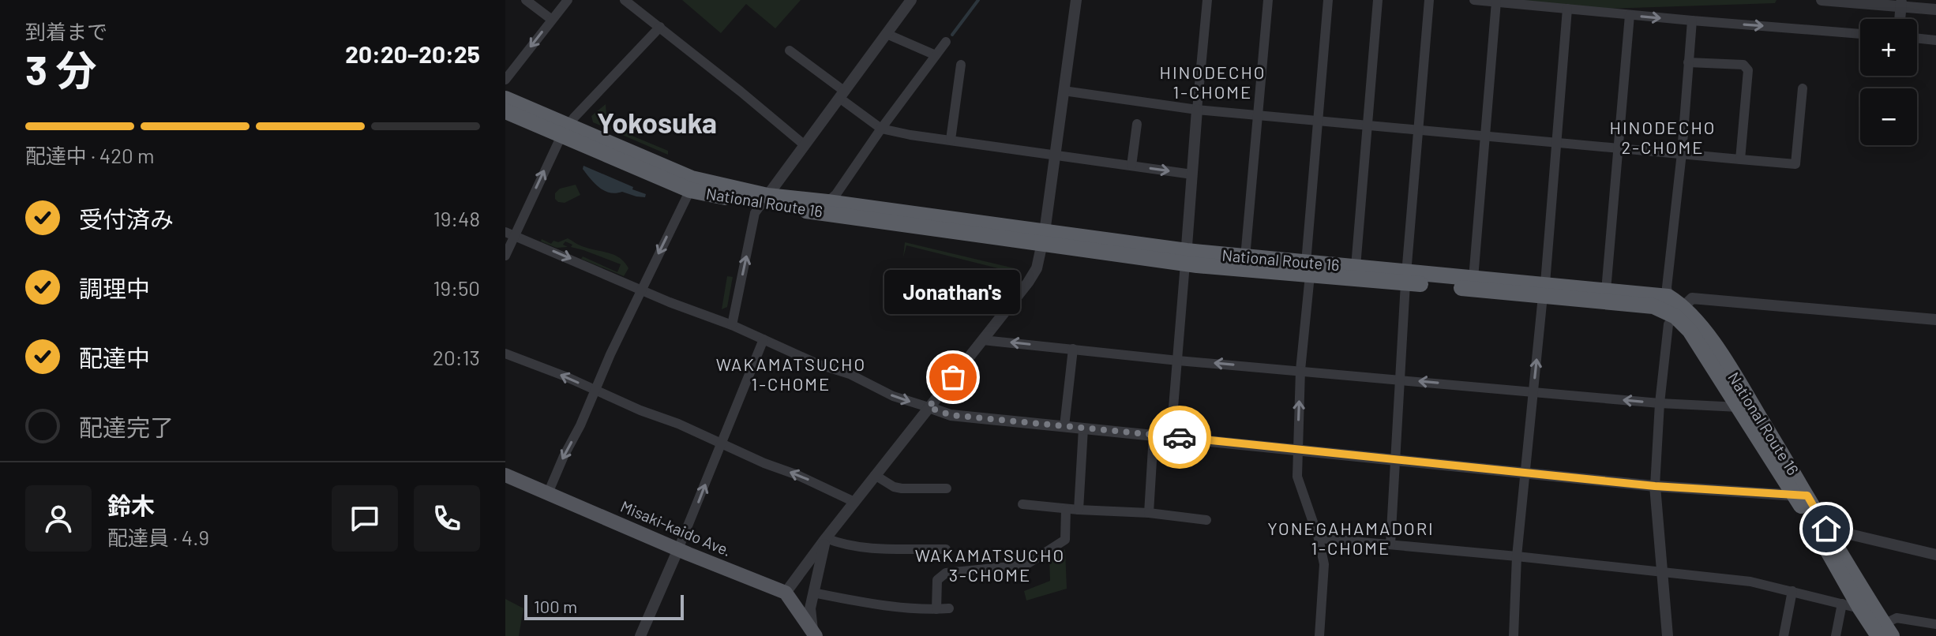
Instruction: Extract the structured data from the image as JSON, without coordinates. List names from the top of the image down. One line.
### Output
{"streets":{"highway":["National Route 16"],"main road":["Misaki-kaido Ave."]},"districts":["HINODECHO 1-CHOME","Yokosuka","HINODECHO 2-CHOME","WAKAMATSUCHO 1-CHOME","YONEGAHAMADORI 1-CHOME","WAKAMATSUCHO 3-CHOME"],"places":["Jonathan's"],"scale_bar":"100 m","page":{"heading":["3 分","到着まで","20:20–20:25"],"panel":["鈴木","配達員 · 4.9"],"map_buttons":["+","−"],"bar":"配達中 · 420 m","list":[["受付済み","19:48"],["調理中","19:50"],["配達中","20:13"],"配達完了"],"bubble":"Jonathan's","scale":"100 m"}}
